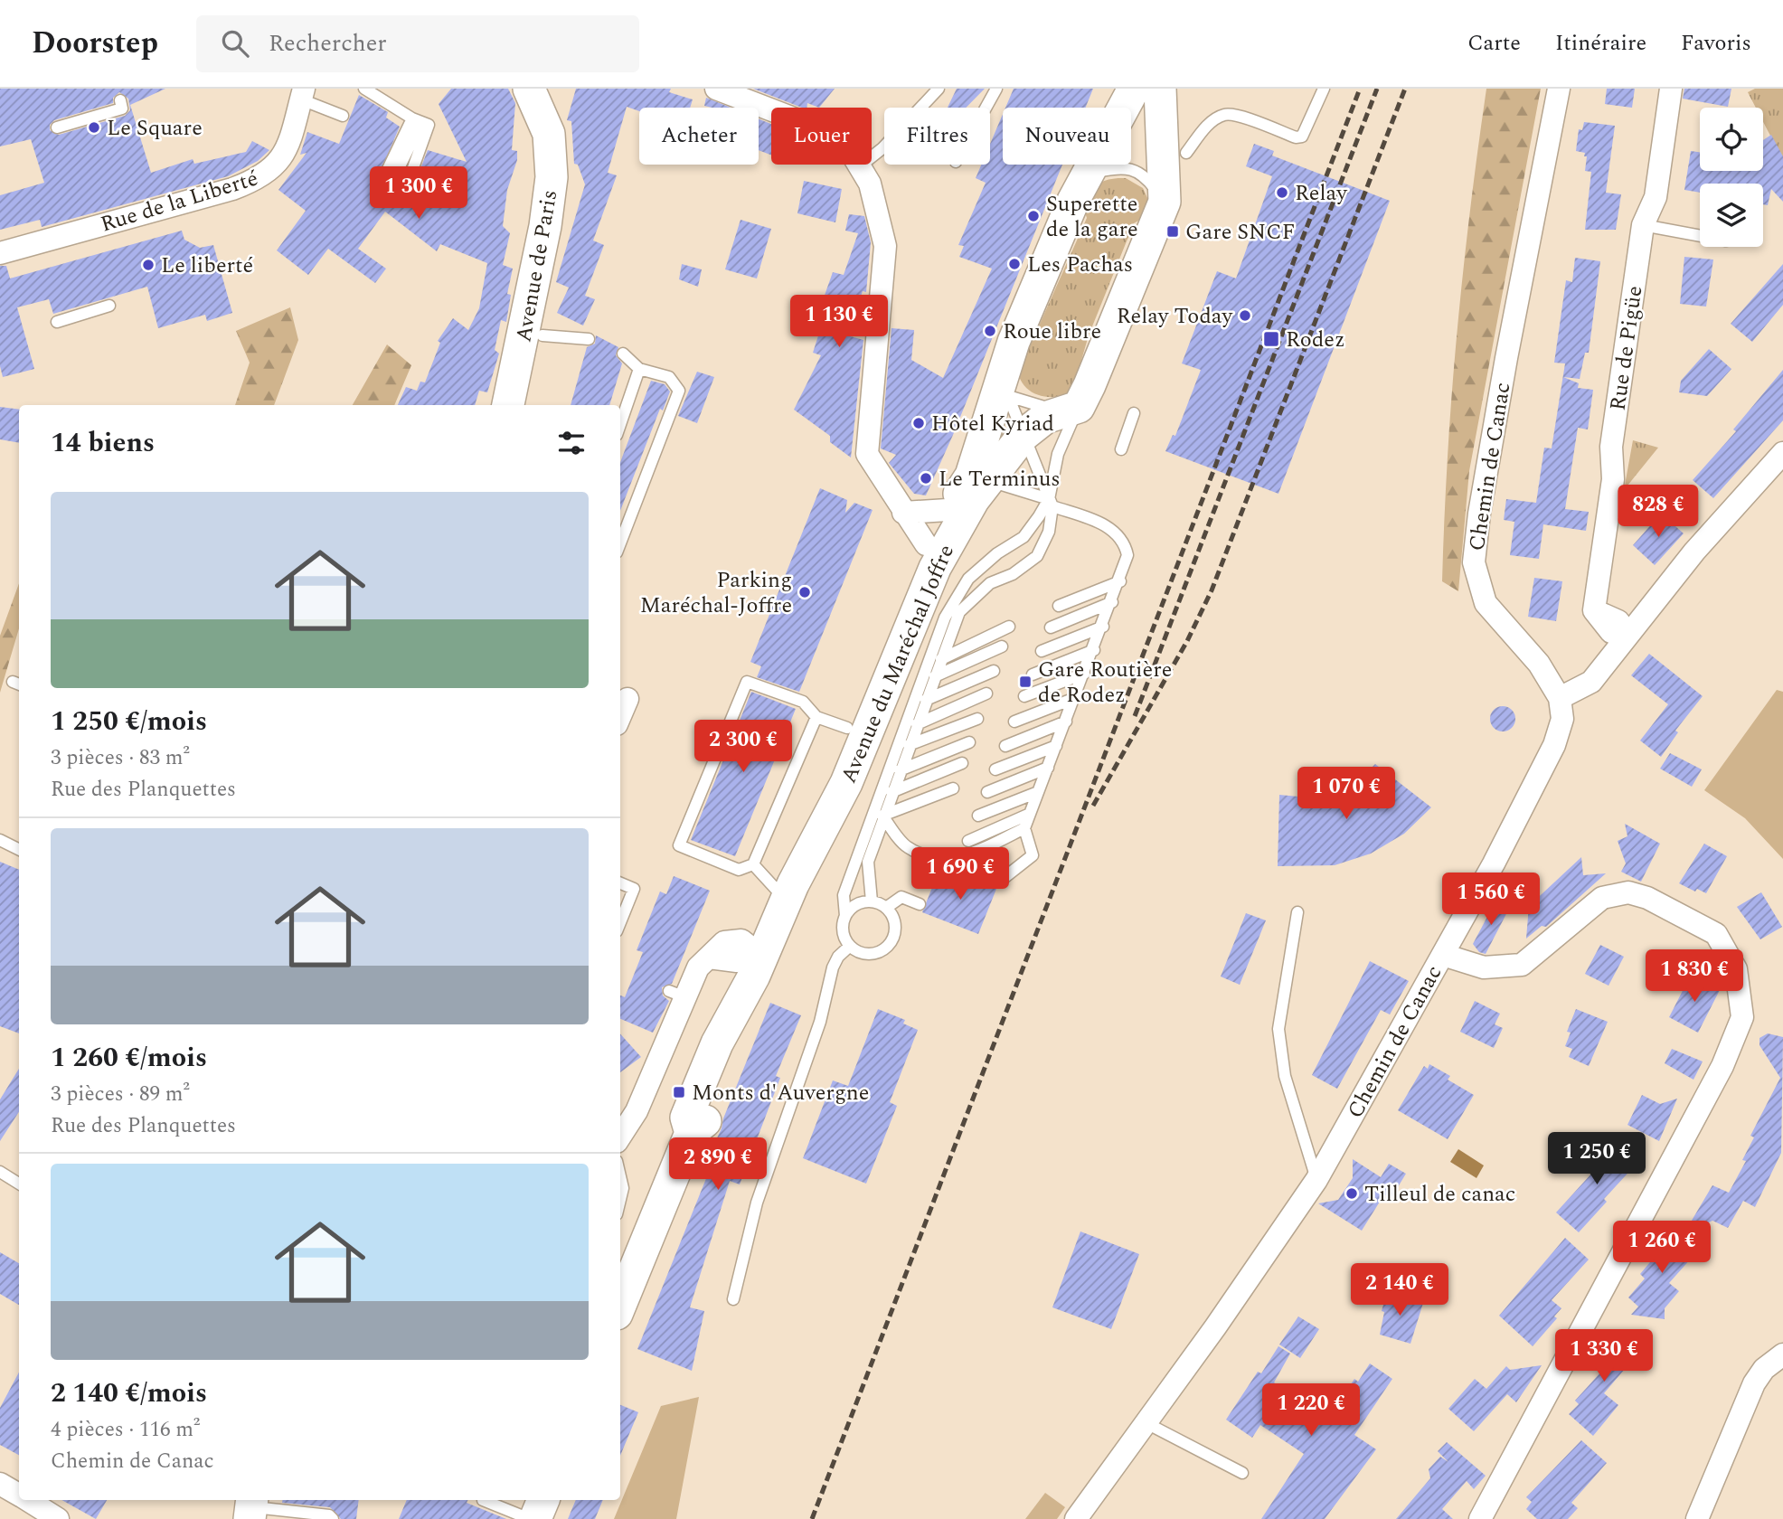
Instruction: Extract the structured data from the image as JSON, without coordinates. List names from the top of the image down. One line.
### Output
{"streets":{"main road":["Avenue de Paris","Avenue du Maréchal Joffre"],"street":["Rue de la Liberté","Rue de Pigüe","Chemin de Canac"]},"places":{"other":["Le Square","Relay","Superette de la gare","Les Pachas","Le liberté","Relay Today","Roue libre","Hôtel Kyriad","Le Terminus","Parking Maréchal-Joffre","Tilleul de canac"],"transit":["Gare SNCF","Rodez","Gare Routière de Rodez","Monts d'Auvergne"]},"page":{"header":"Doorstep","search":"Rechercher","nav":["Carte","Itinéraire","Favoris"],"chip":["Acheter","Louer","Filtres","Nouveau"],"price":["1 300 €","1 130 €","828 €","2 300 €","1 070 €","1 690 €","1 560 €","1 830 €","1 250 €","2 890 €","1 260 €","2 140 €","1 330 €","1 220 €"],"heading":"14 biens","list":[{"name":"1 250 €/mois","note":"3 pièces · 83 m² · Rue des Planquettes"},{"name":"1 260 €/mois","note":"3 pièces · 89 m² · Rue des Planquettes"},{"name":"2 140 €/mois","note":"4 pièces · 116 m² · Chemin de Canac"}]}}
